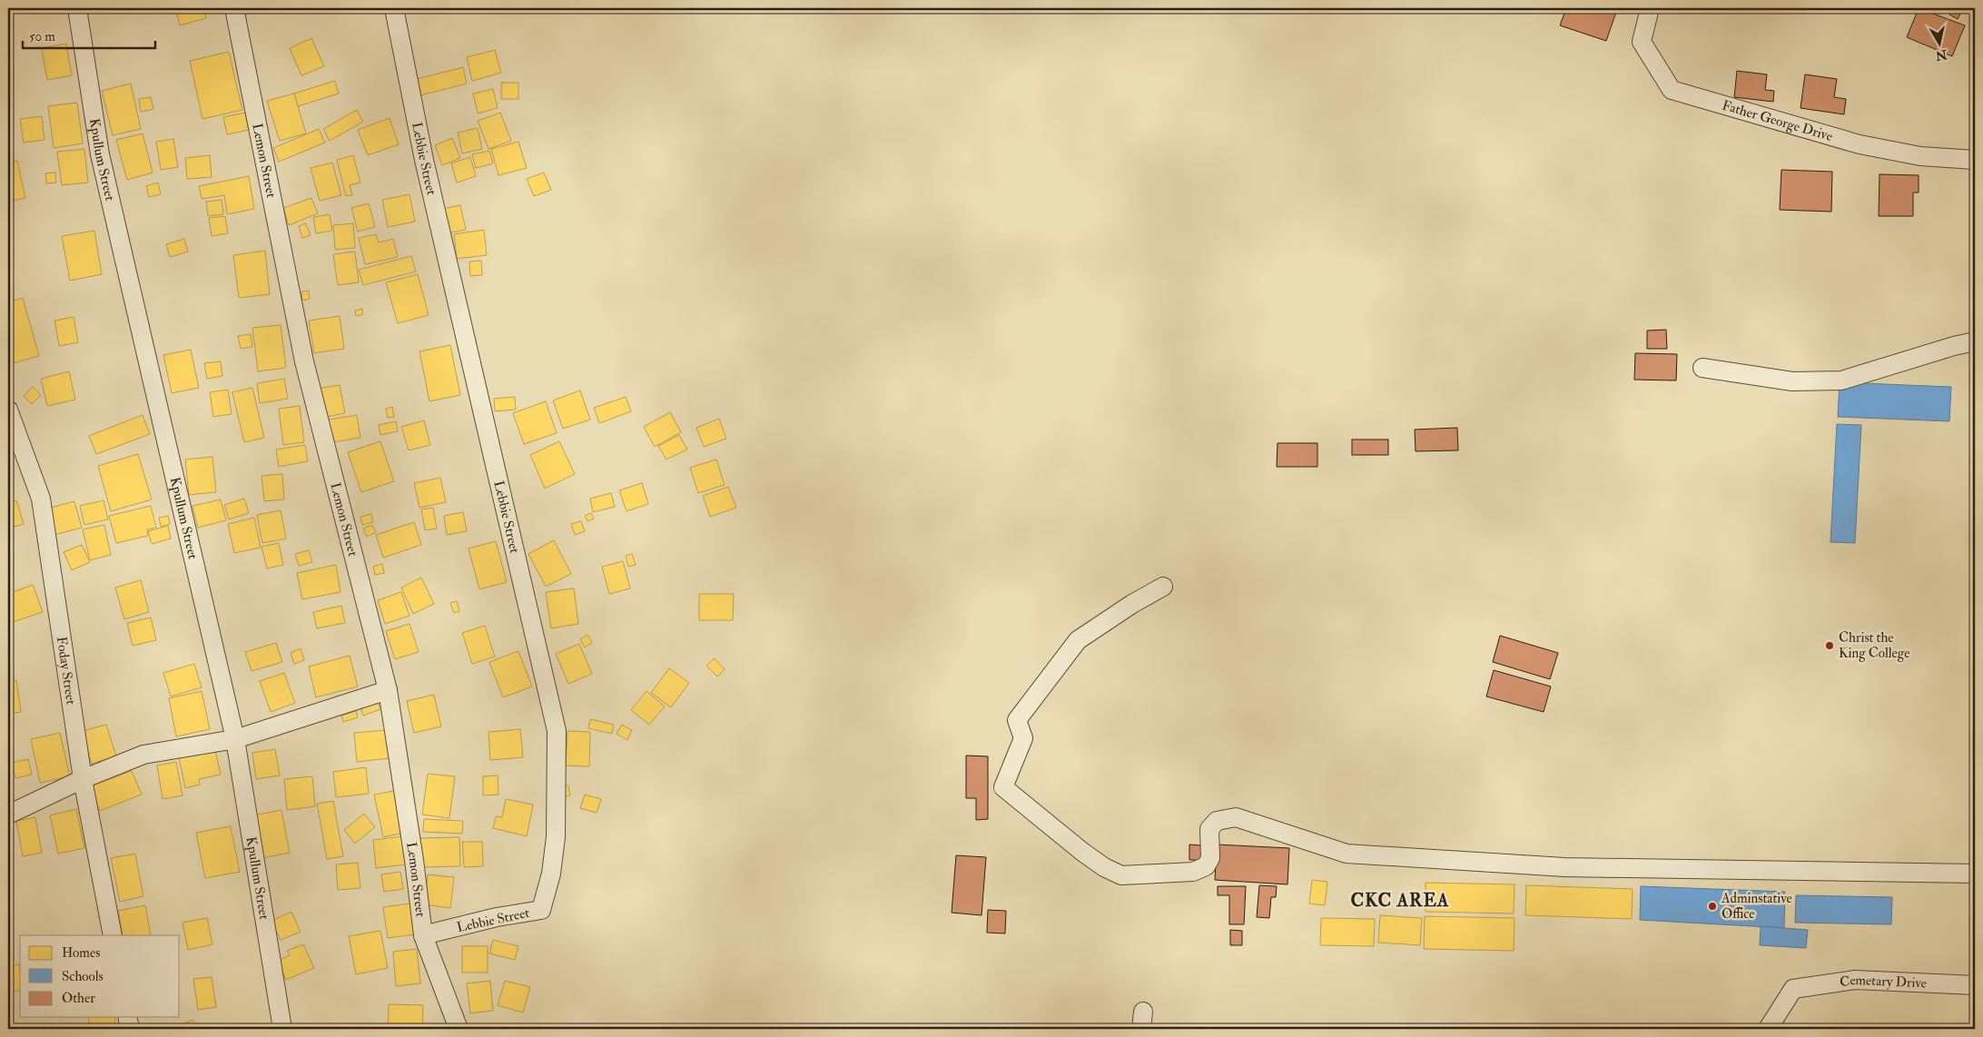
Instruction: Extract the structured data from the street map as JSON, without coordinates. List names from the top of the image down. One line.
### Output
{"streets":{"street":["Father George Drive","Lebbie Street","Kpullum Street","Lemon Street","Foday Street","Cemetary Drive"]},"crossings":[["Lebbie Street","Lemon Street"]],"districts":["CKC AREA"],"places":["Christ the King College","Adminstative Office"],"legend":["Homes","Schools","Other"],"scale_bar":"50 m","north":"bottom"}
